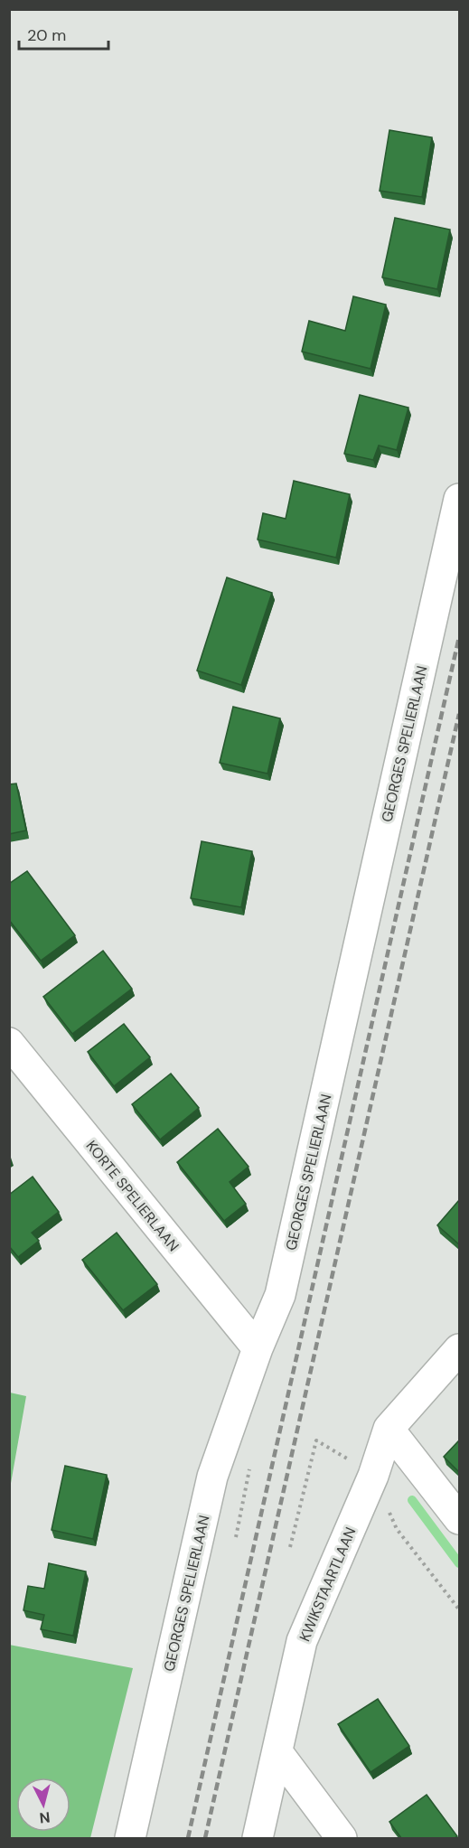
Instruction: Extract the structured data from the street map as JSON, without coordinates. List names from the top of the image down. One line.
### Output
{"streets":{"street":["GEORGES SPELIERLAAN","KORTE SPELIERLAAN","KWIKSTAARTLAAN"]},"crossings":[["GEORGES SPELIERLAAN","KORTE SPELIERLAAN"]],"scale_bar":"20 m","north":"bottom"}
